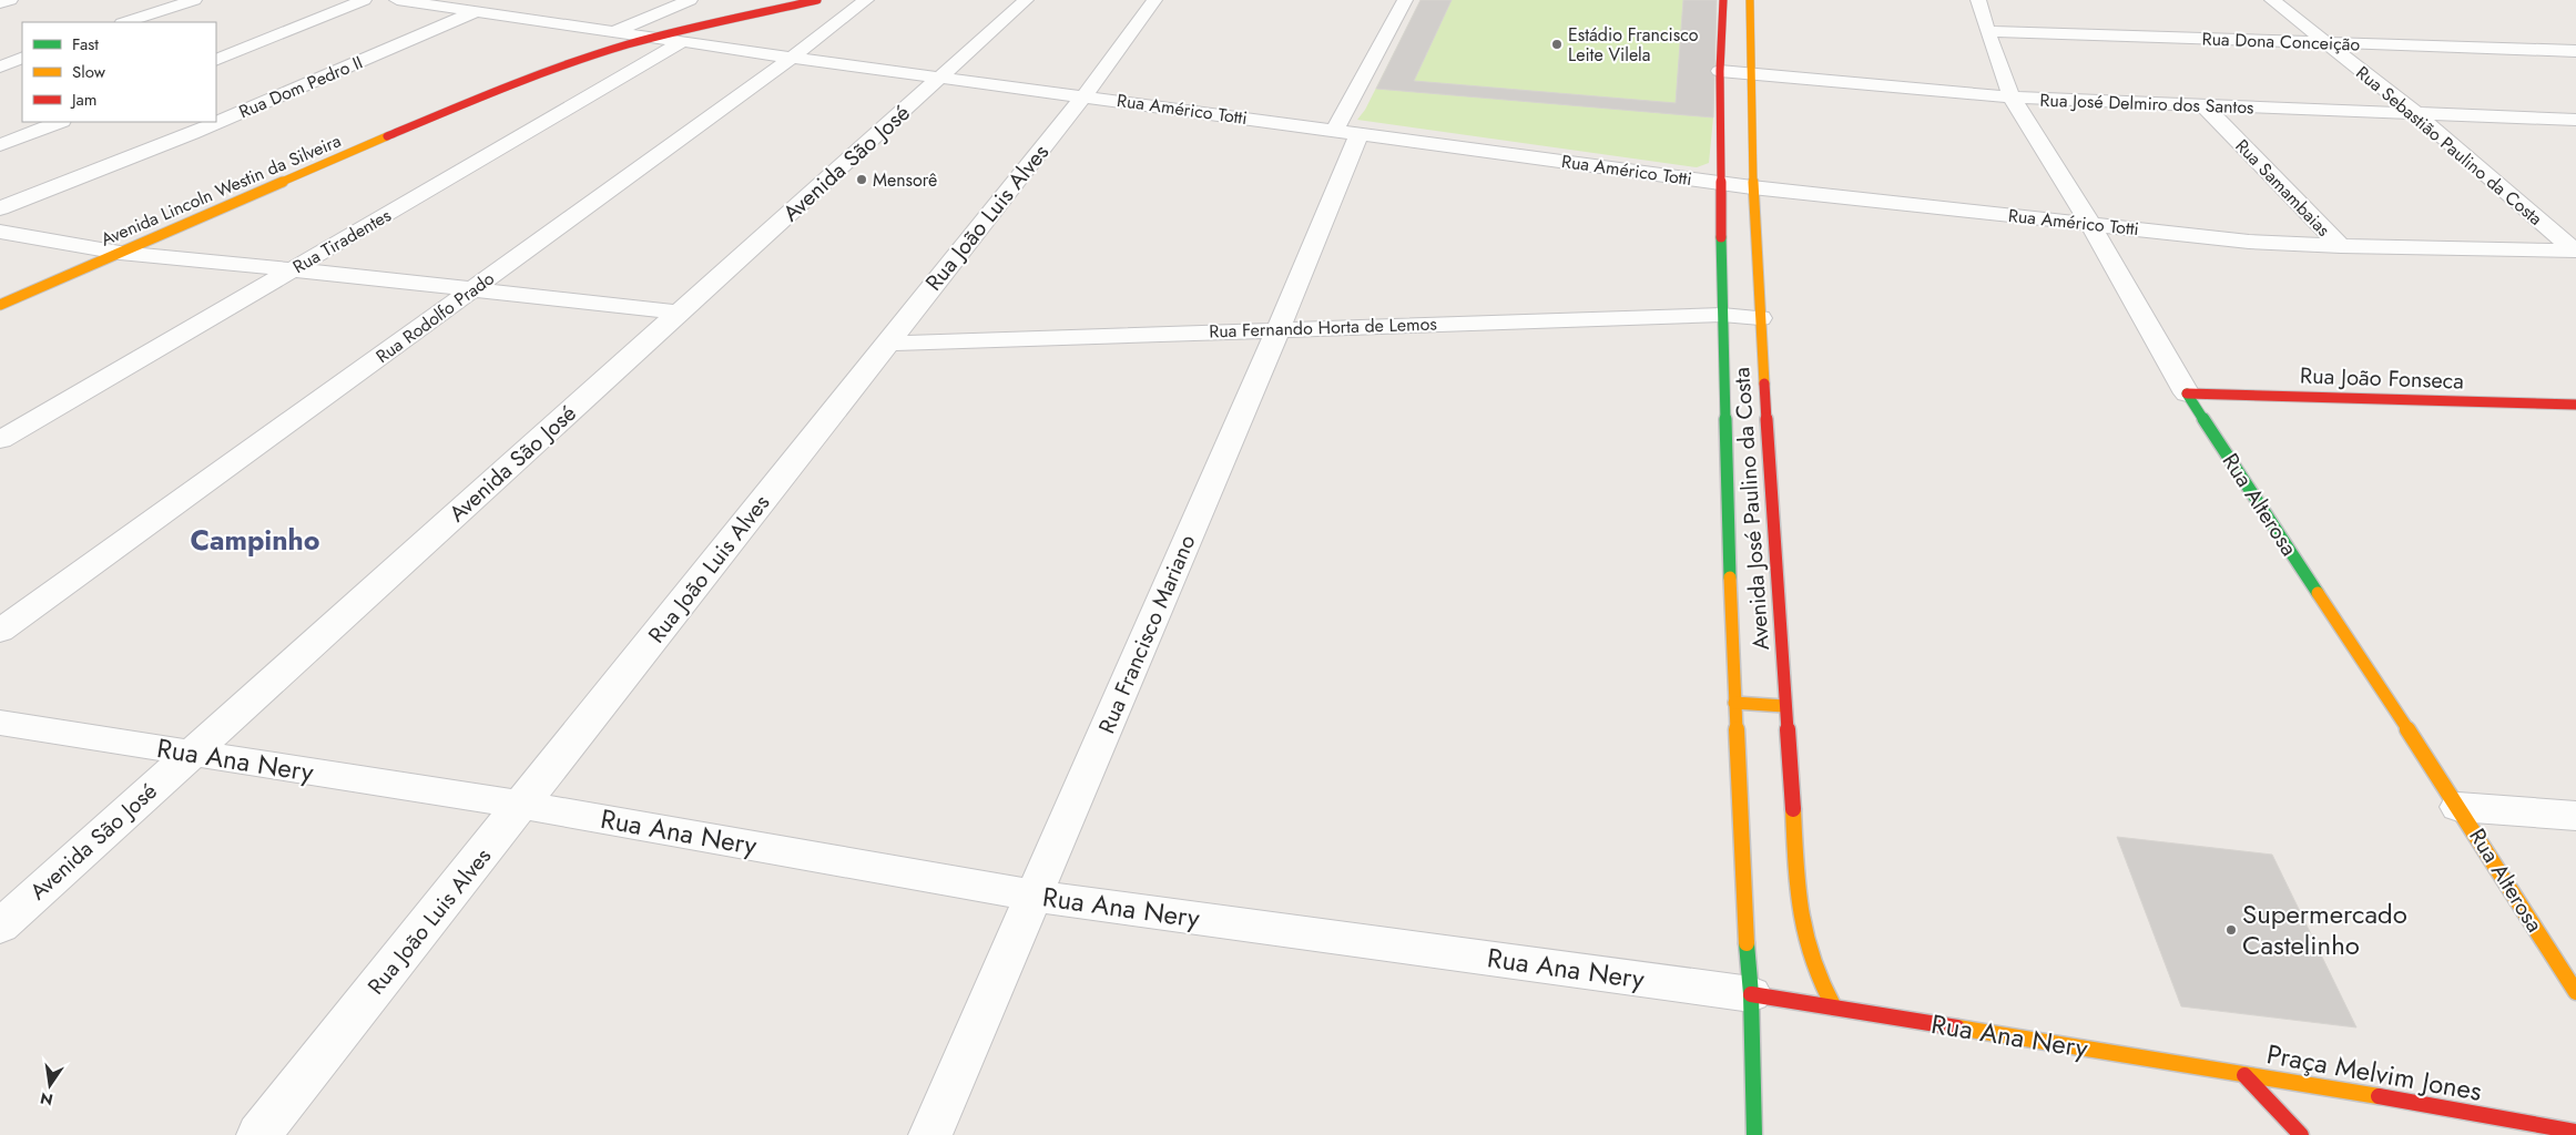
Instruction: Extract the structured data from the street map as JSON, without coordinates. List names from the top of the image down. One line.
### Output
{"streets":{"main road":["Avenida Lincoln Westin da Silveira","Rua João Fonseca","Rua Alterosa","Avenida José Paulino da Costa","Rua Ana Nery","Praça Melvim Jones"],"street":["Rua Dona Conceição","Rua Dom Pedro II","Rua José Delmiro dos Santos","Rua Américo Totti","Rua Sebastião Paulino da Costa","Avenida São José","Rua Samambaias","Rua João Luis Alves","Rua Tiradentes","Rua Rodolfo Prado","Rua Fernando Horta de Lemos","Rua Francisco Mariano"]},"crossings":[["Rua Dona Conceição","Rua Sebastião Paulino da Costa"],["Rua Dona Conceição","Rua Alterosa"],["Rua José Delmiro dos Santos","Rua Sebastião Paulino da Costa"],["Rua José Delmiro dos Santos","Rua Samambaias"],["Rua José Delmiro dos Santos","Rua Alterosa"],["Rua José Delmiro dos Santos","Avenida José Paulino da Costa"],["Rua Américo Totti","Rua Sebastião Paulino da Costa"],["Rua Américo Totti","Avenida São José"],["Rua Américo Totti","Rua Samambaias"],["Rua Américo Totti","Avenida Lincoln Westin da Silveira"],["Rua Américo Totti","Rua João Luis Alves"],["Rua Américo Totti","Rua Tiradentes"],["Rua Américo Totti","Rua Rodolfo Prado"],["Rua Américo Totti","Rua Alterosa"],["Rua Américo Totti","Avenida José Paulino da Costa"],["Rua Américo Totti","Rua Francisco Mariano"],["Avenida São José","Rua Ana Nery"],["Rua João Luis Alves","Rua Fernando Horta de Lemos"],["Rua João Luis Alves","Rua Ana Nery"],["Rua Fernando Horta de Lemos","Avenida José Paulino da Costa"],["Rua Fernando Horta de Lemos","Rua Francisco Mariano"],["Rua João Fonseca","Rua Alterosa"],["Avenida José Paulino da Costa","Rua Ana Nery"],["Rua Francisco Mariano","Rua Ana Nery"],["Rua Ana Nery","Praça Melvim Jones"]],"districts":["Campinho"],"places":["Estádio Francisco Leite Vilela","Mensorê","Supermercado Castelinho"],"legend":["Fast","Slow","Jam"],"north":"bottom"}
